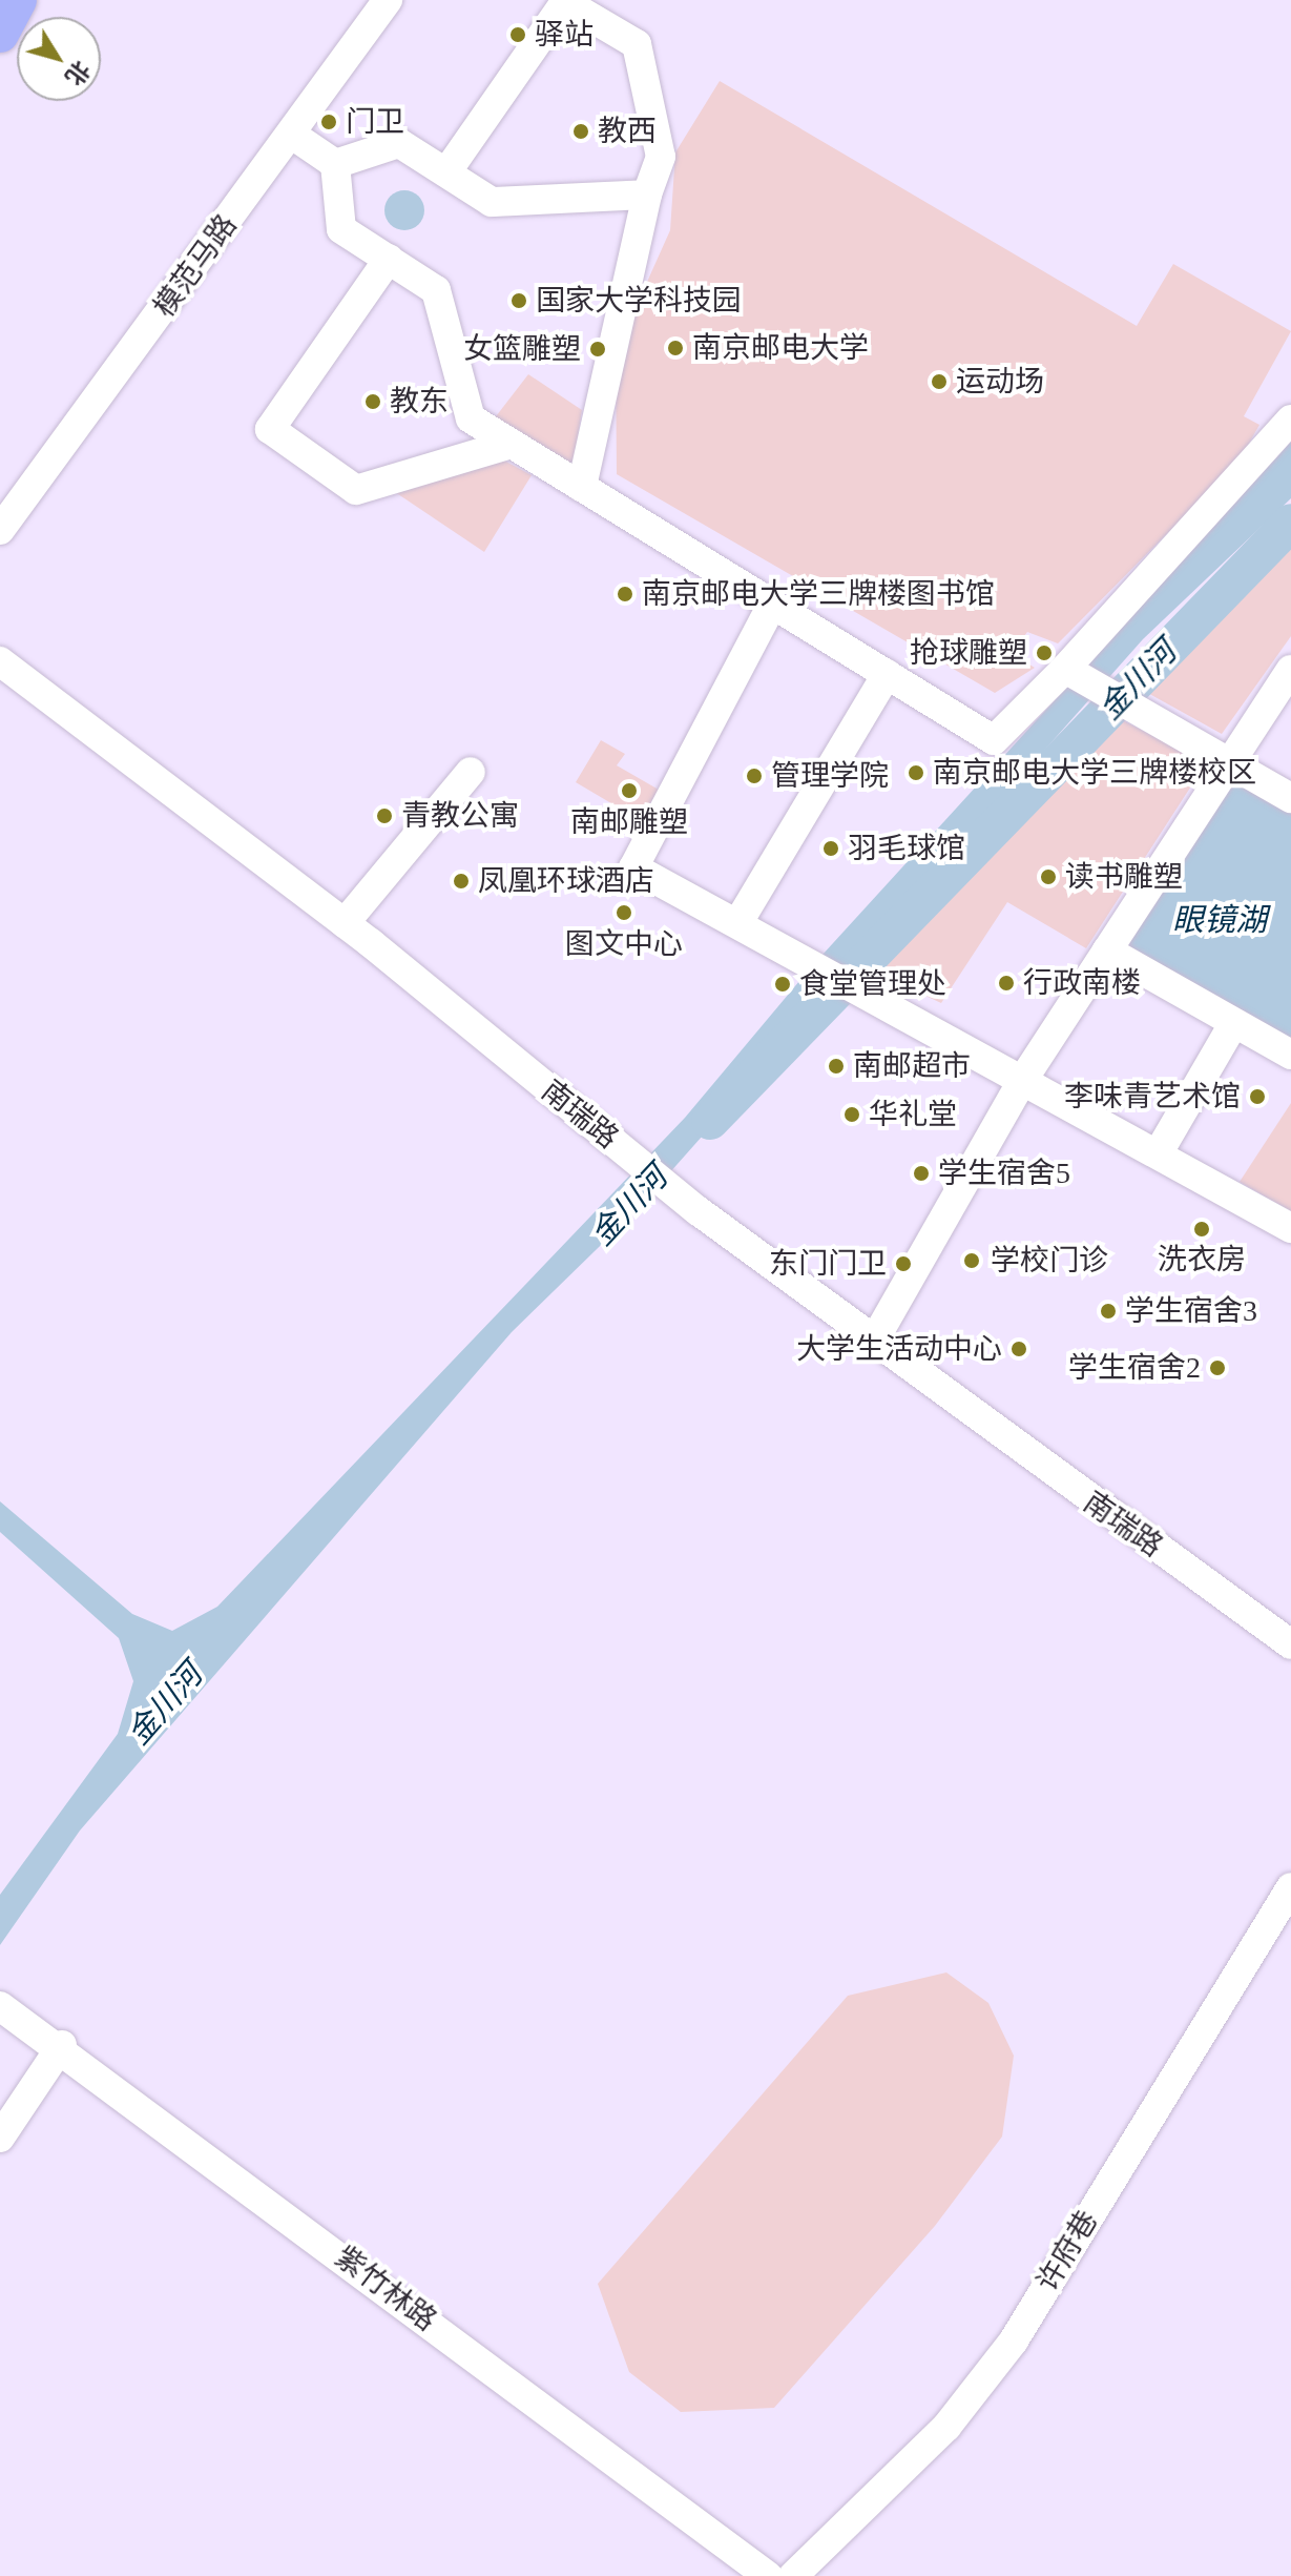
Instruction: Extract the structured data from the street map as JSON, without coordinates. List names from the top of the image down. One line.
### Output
{"streets":{"street":["模范马路","南瑞路","许府巷","紫竹林路"]},"water":["金川河","眼镜湖"],"places":["驿站","门卫","教西","国家大学科技园","南京邮电大学","女篮雕塑","运动场","教东","南京邮电大学三牌楼图书馆","抢球雕塑","南京邮电大学三牌楼校区","管理学院","南邮雕塑","青教公寓","羽毛球馆","读书雕塑","凤凰环球酒店","图文中心","行政南楼","食堂管理处","南邮超市","李味青艺术馆","华礼堂","学生宿舍5","洗衣房","学校门诊","东门门卫","学生宿舍3","大学生活动中心","学生宿舍2"],"north":"bottom right"}
